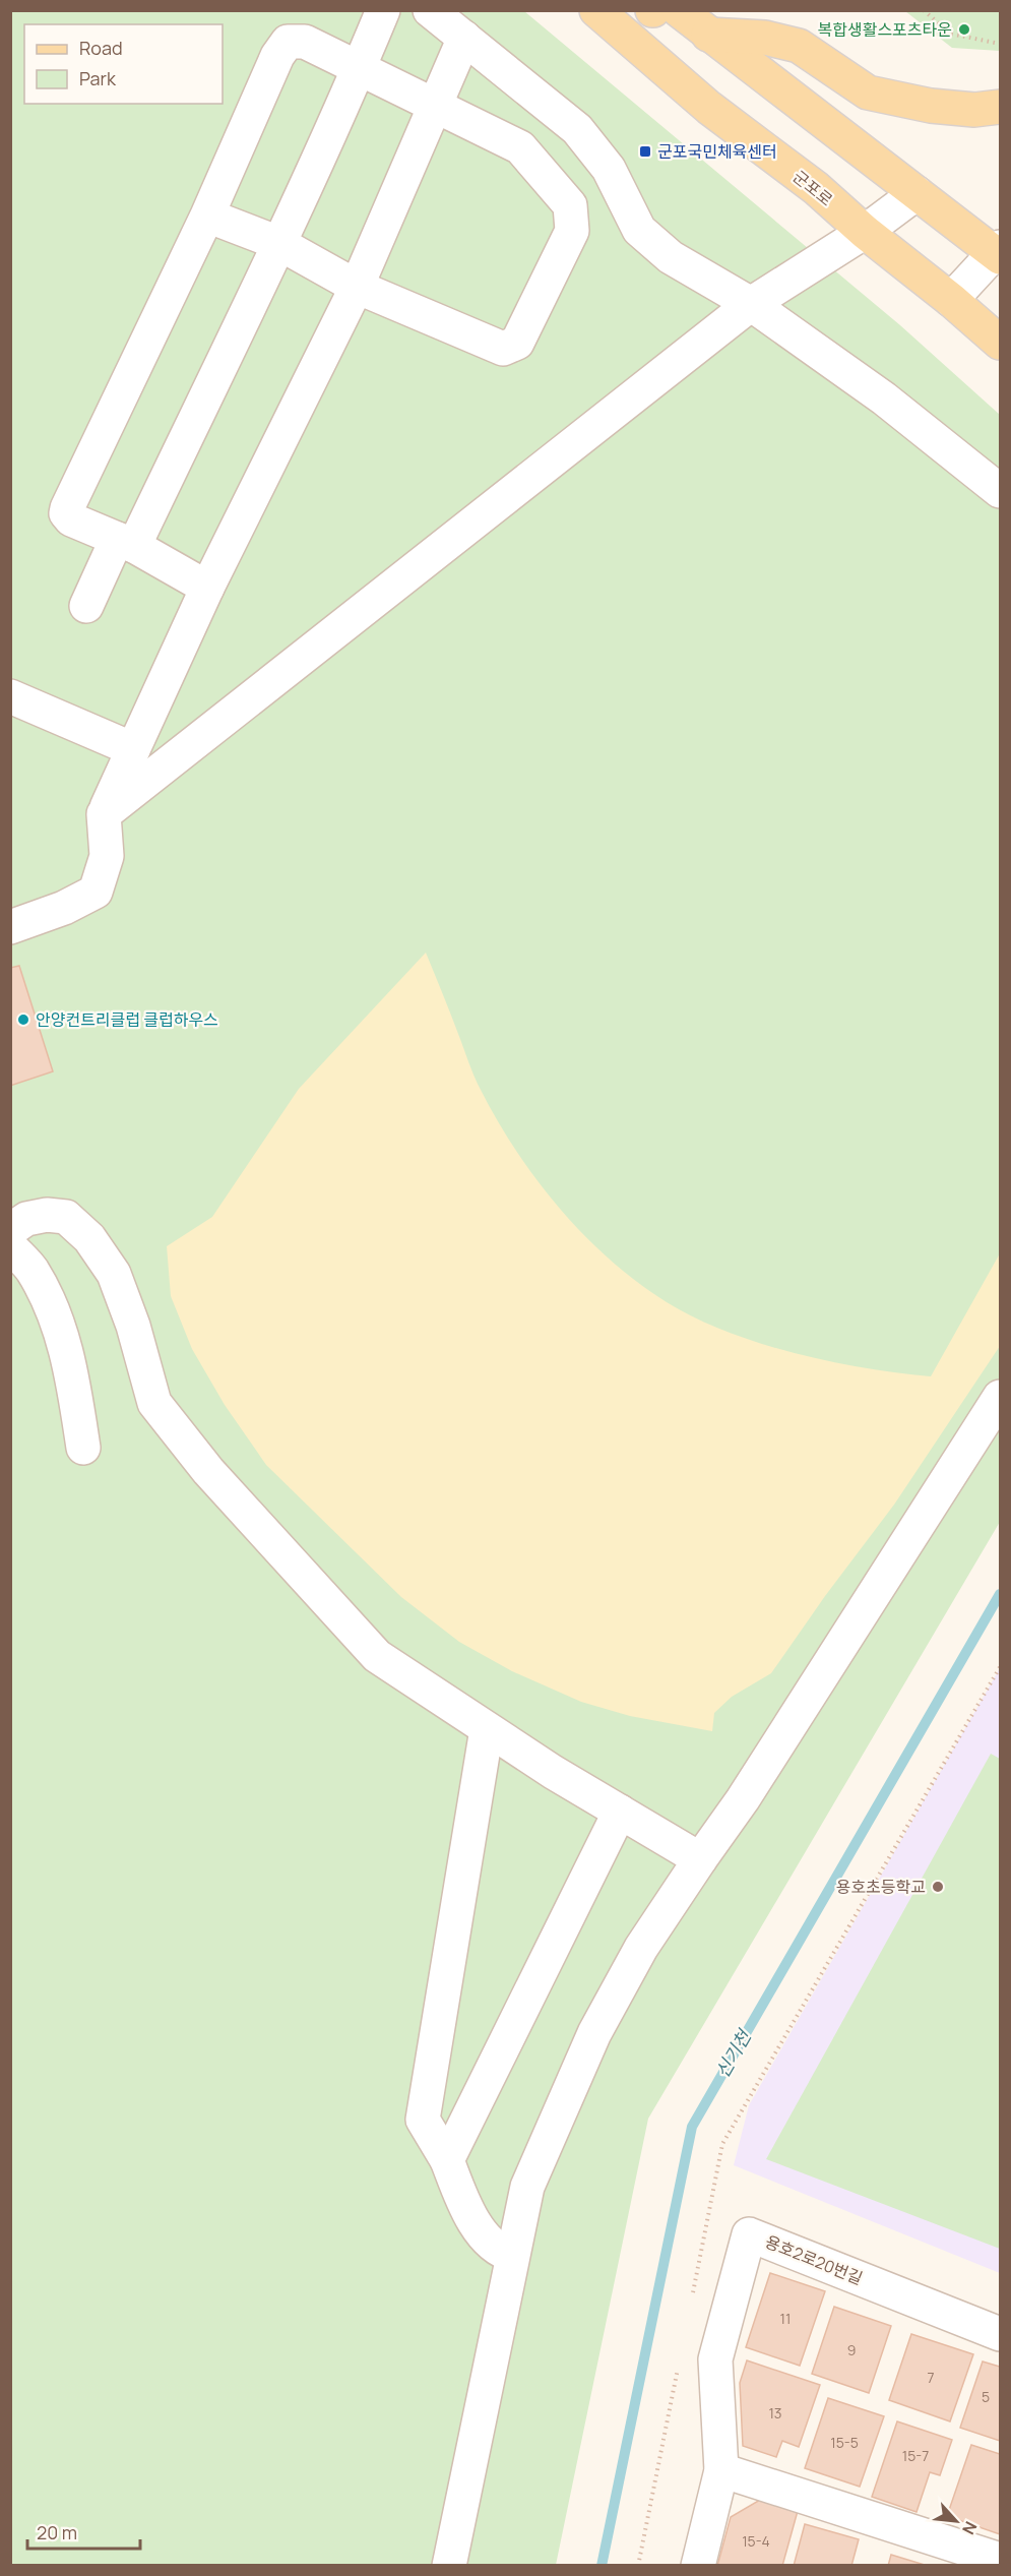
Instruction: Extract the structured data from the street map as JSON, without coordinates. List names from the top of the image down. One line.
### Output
{"streets":{"main road":["군포로"],"street":["용호2로20번길"]},"water":["신기천"],"places":{"other":["복합생활스포츠타운","안양컨트리클럽 클럽하우스","용호초등학교"],"transit":["군포국민체육센터"]},"house_numbers":["11","9","7","5","13","15-5","15-7","15-4"],"legend":["Road","Park"],"scale_bar":"20 m","north":"bottom right"}
